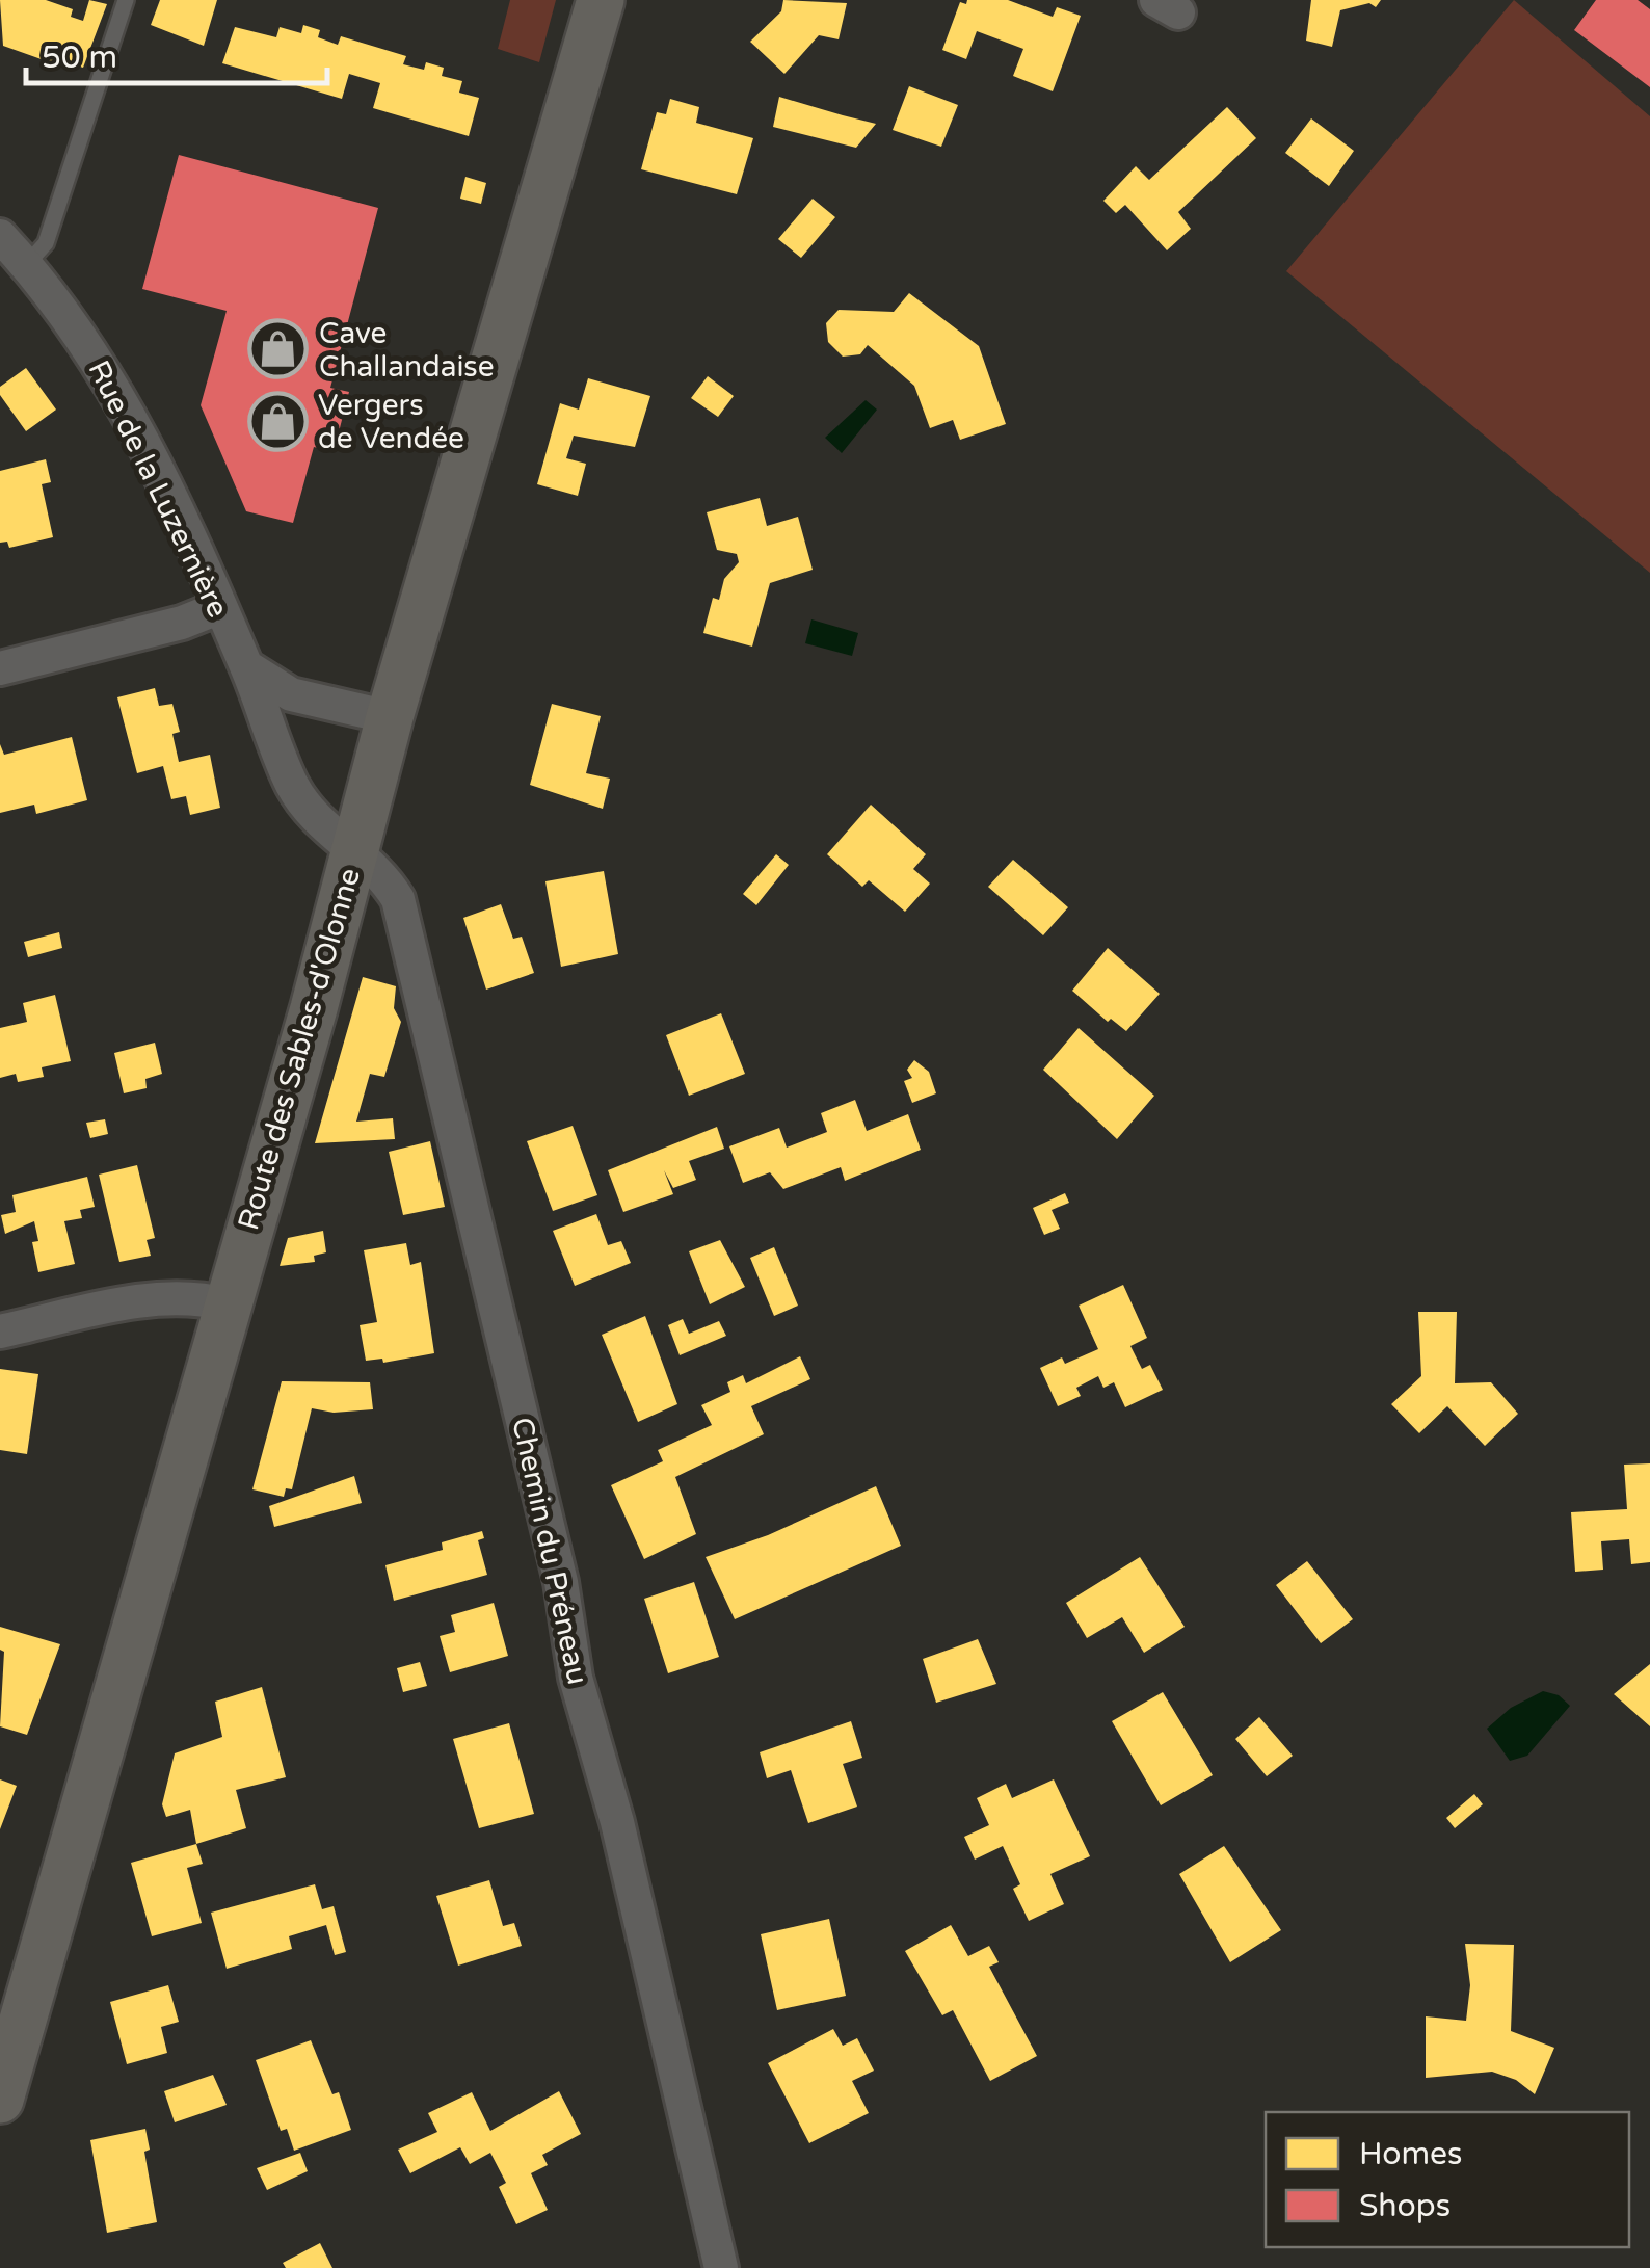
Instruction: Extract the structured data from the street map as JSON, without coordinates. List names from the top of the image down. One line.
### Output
{"streets":{"main road":["Route des Sables-d'Olonne"],"street":["Rue de la Luzernière","Chemin du Préneau"]},"crossings":[["Rue de la Luzernière","Route des Sables-d'Olonne"],["Rue de la Luzernière","Chemin du Préneau"],["Route des Sables-d'Olonne","Chemin du Préneau"]],"places":{"shop":["Cave Challandaise","Vergers de Vendée"]},"legend":["Homes","Shops"],"scale_bar":"50 m"}
